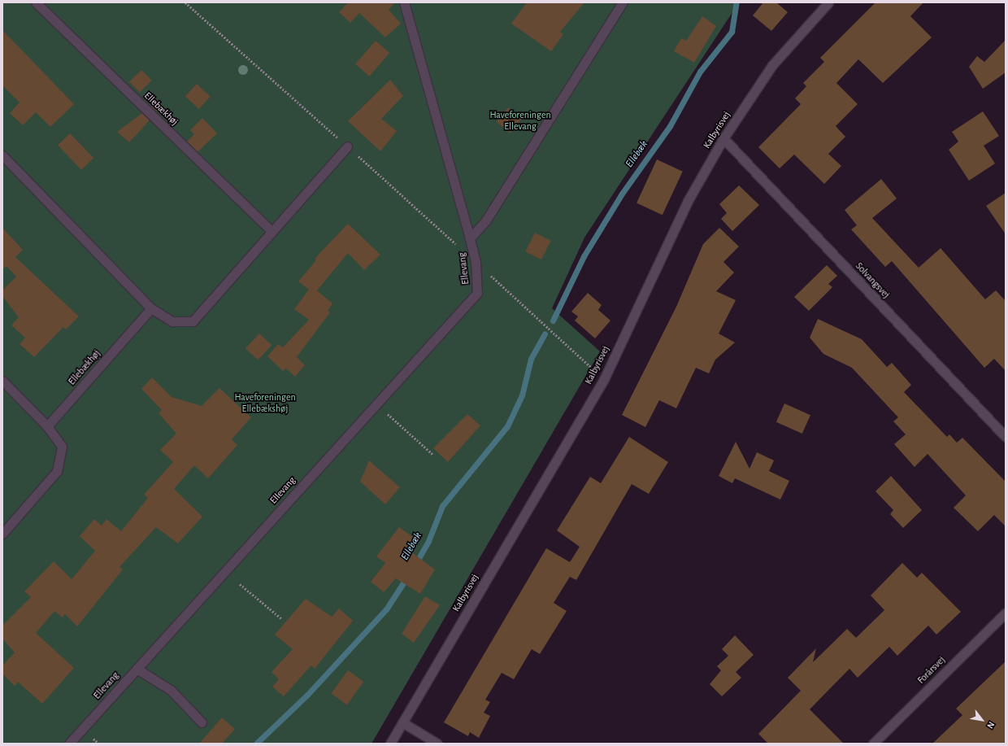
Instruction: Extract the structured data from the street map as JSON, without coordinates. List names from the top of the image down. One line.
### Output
{"streets":{"street":["Ellebækhøj","Kalbyrisvej","Ellevang","Solvangsvej","Forårsvej"]},"crossings":[["Kalbyrisvej","Solvangsvej"]],"water":["Ellebæk"],"parks":["Haveforeningen Ellevang","Haveforeningen Ellebækshøj"],"north":"bottom right"}
